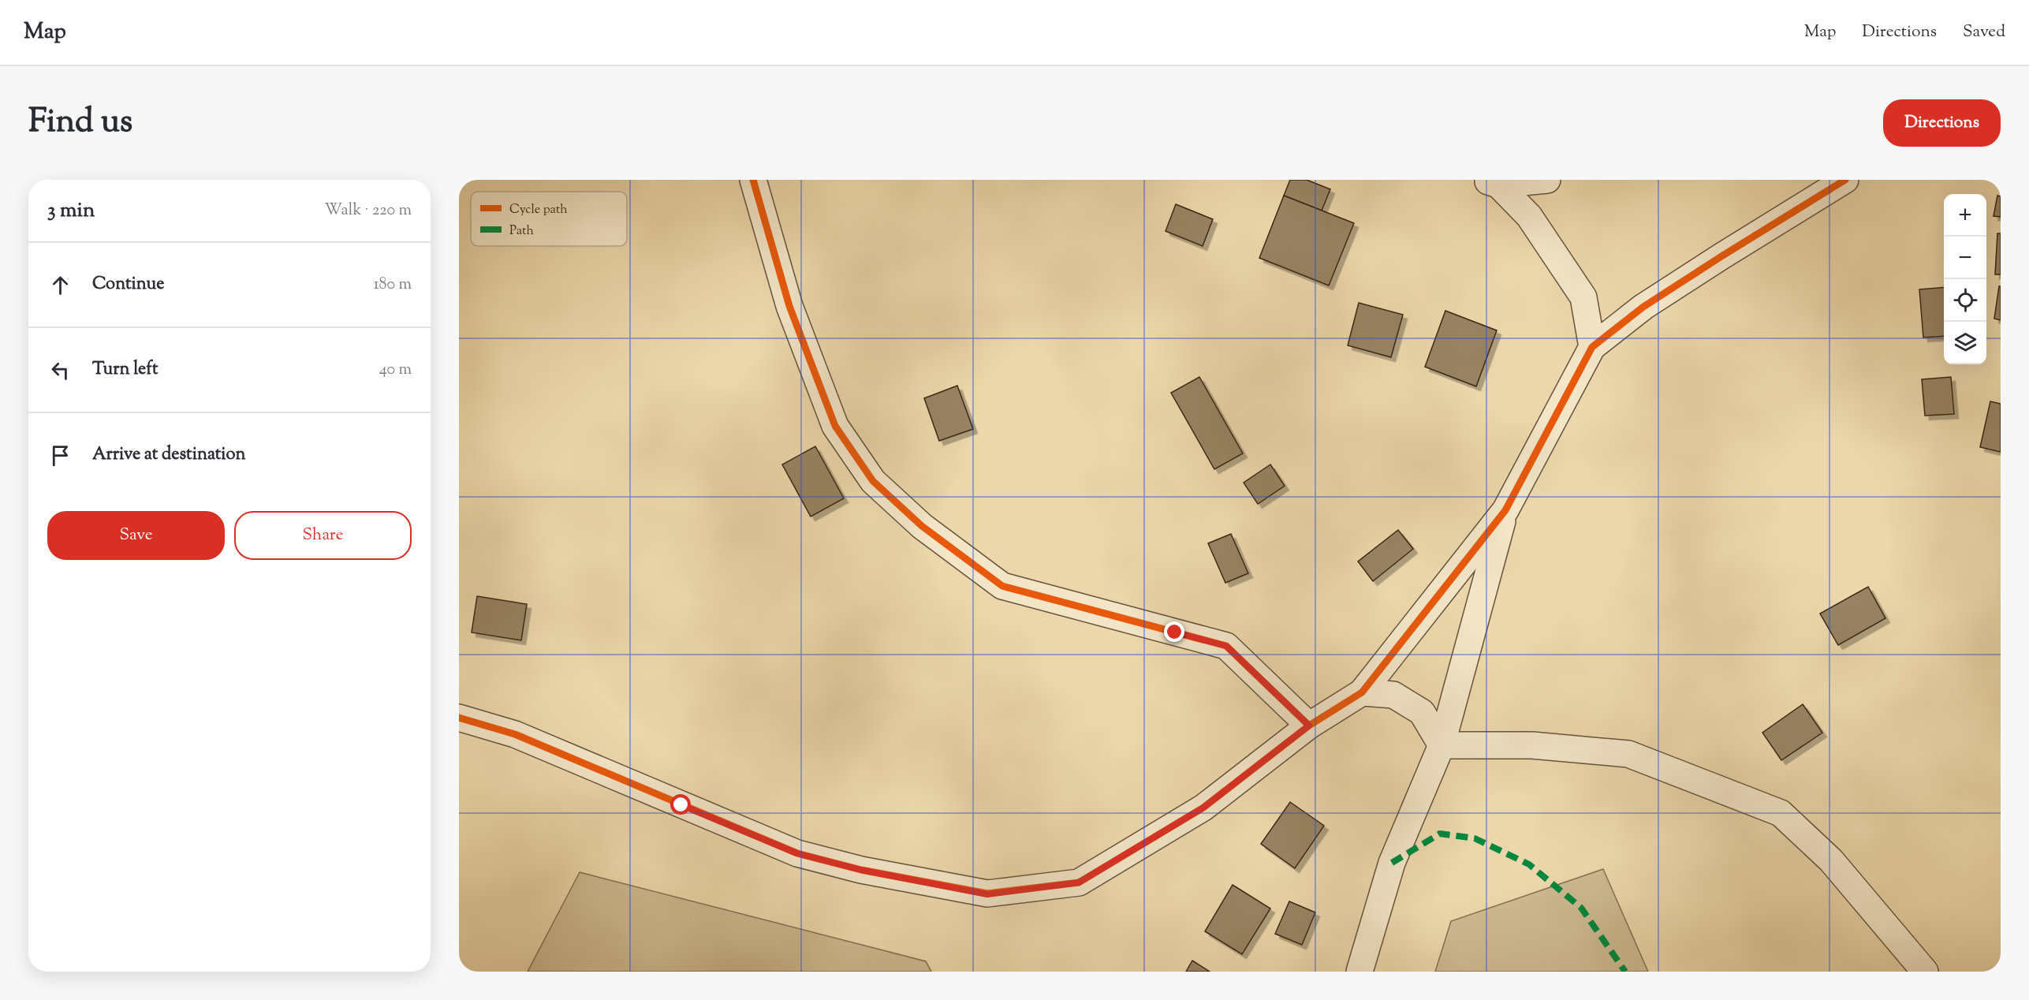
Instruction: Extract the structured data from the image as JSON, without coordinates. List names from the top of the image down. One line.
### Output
{"legend":["Cycle path","Path"],"page":{"header":"Map","nav":["Map","Directions","Saved"],"title":"Find us","buttons":["Directions",["Save","Share"]],"heading":["3 min","Walk · 220 m"],"map_buttons":["+","−"],"list":[["Continue","180 m"],["Turn left","40 m"],"Arrive at destination"]}}
